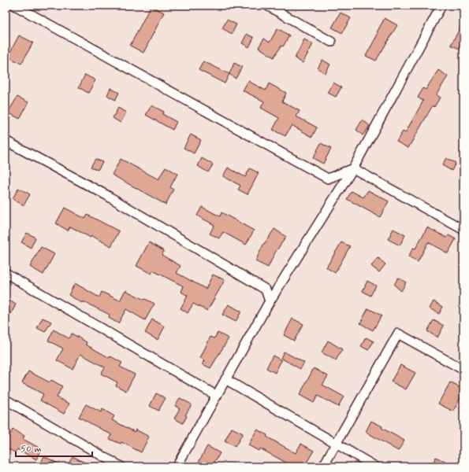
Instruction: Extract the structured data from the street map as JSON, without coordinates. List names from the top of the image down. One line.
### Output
{"scale_bar":"50 m"}
